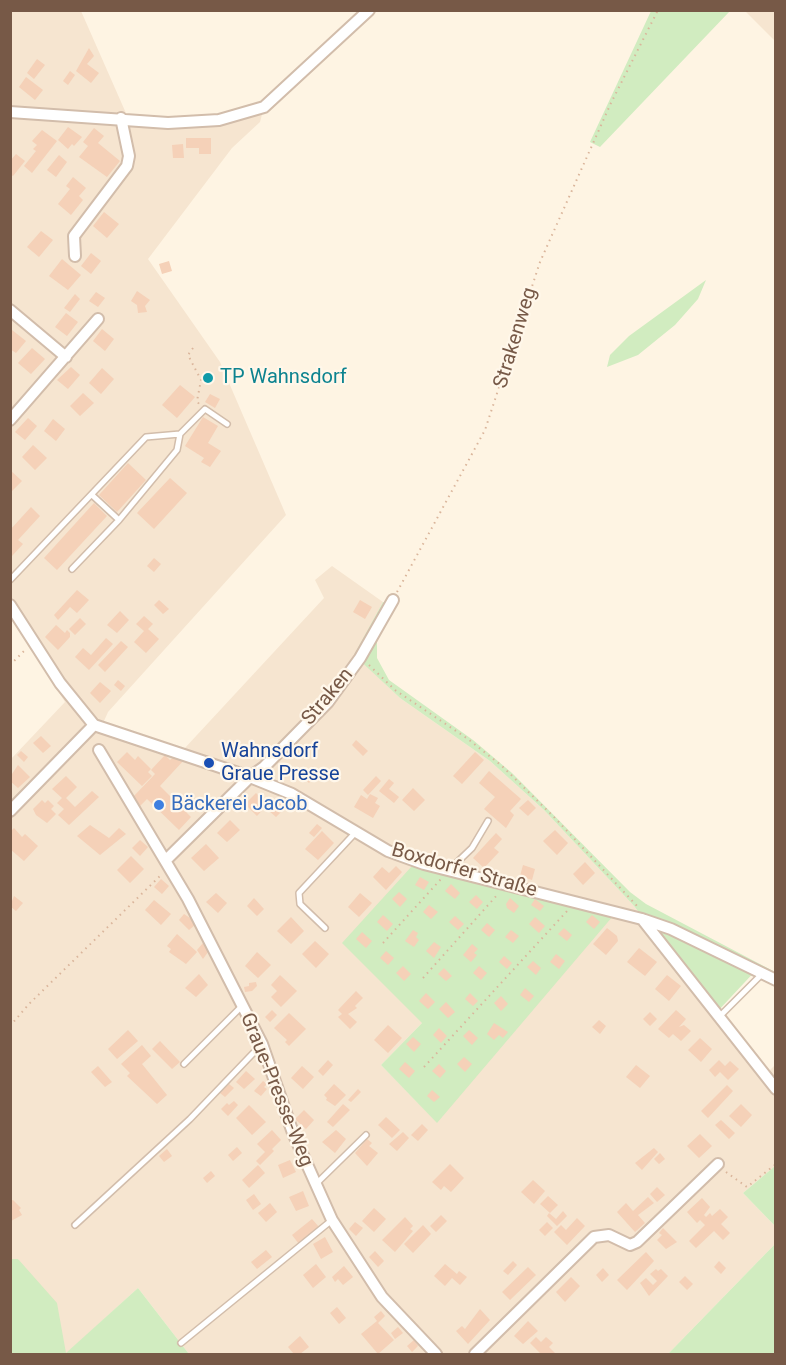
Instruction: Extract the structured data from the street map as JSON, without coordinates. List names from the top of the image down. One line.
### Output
{"streets":{"street":["Straken","Boxdorfer Straße","Graue-Presse-Weg"],"path":["Strakenweg"]},"crossings":[["Straken","Boxdorfer Straße"],["Straken","Graue-Presse-Weg"]],"places":["TP Wahnsdorf","Wahnsdorf Graue Presse","Bäckerei Jacob"]}
